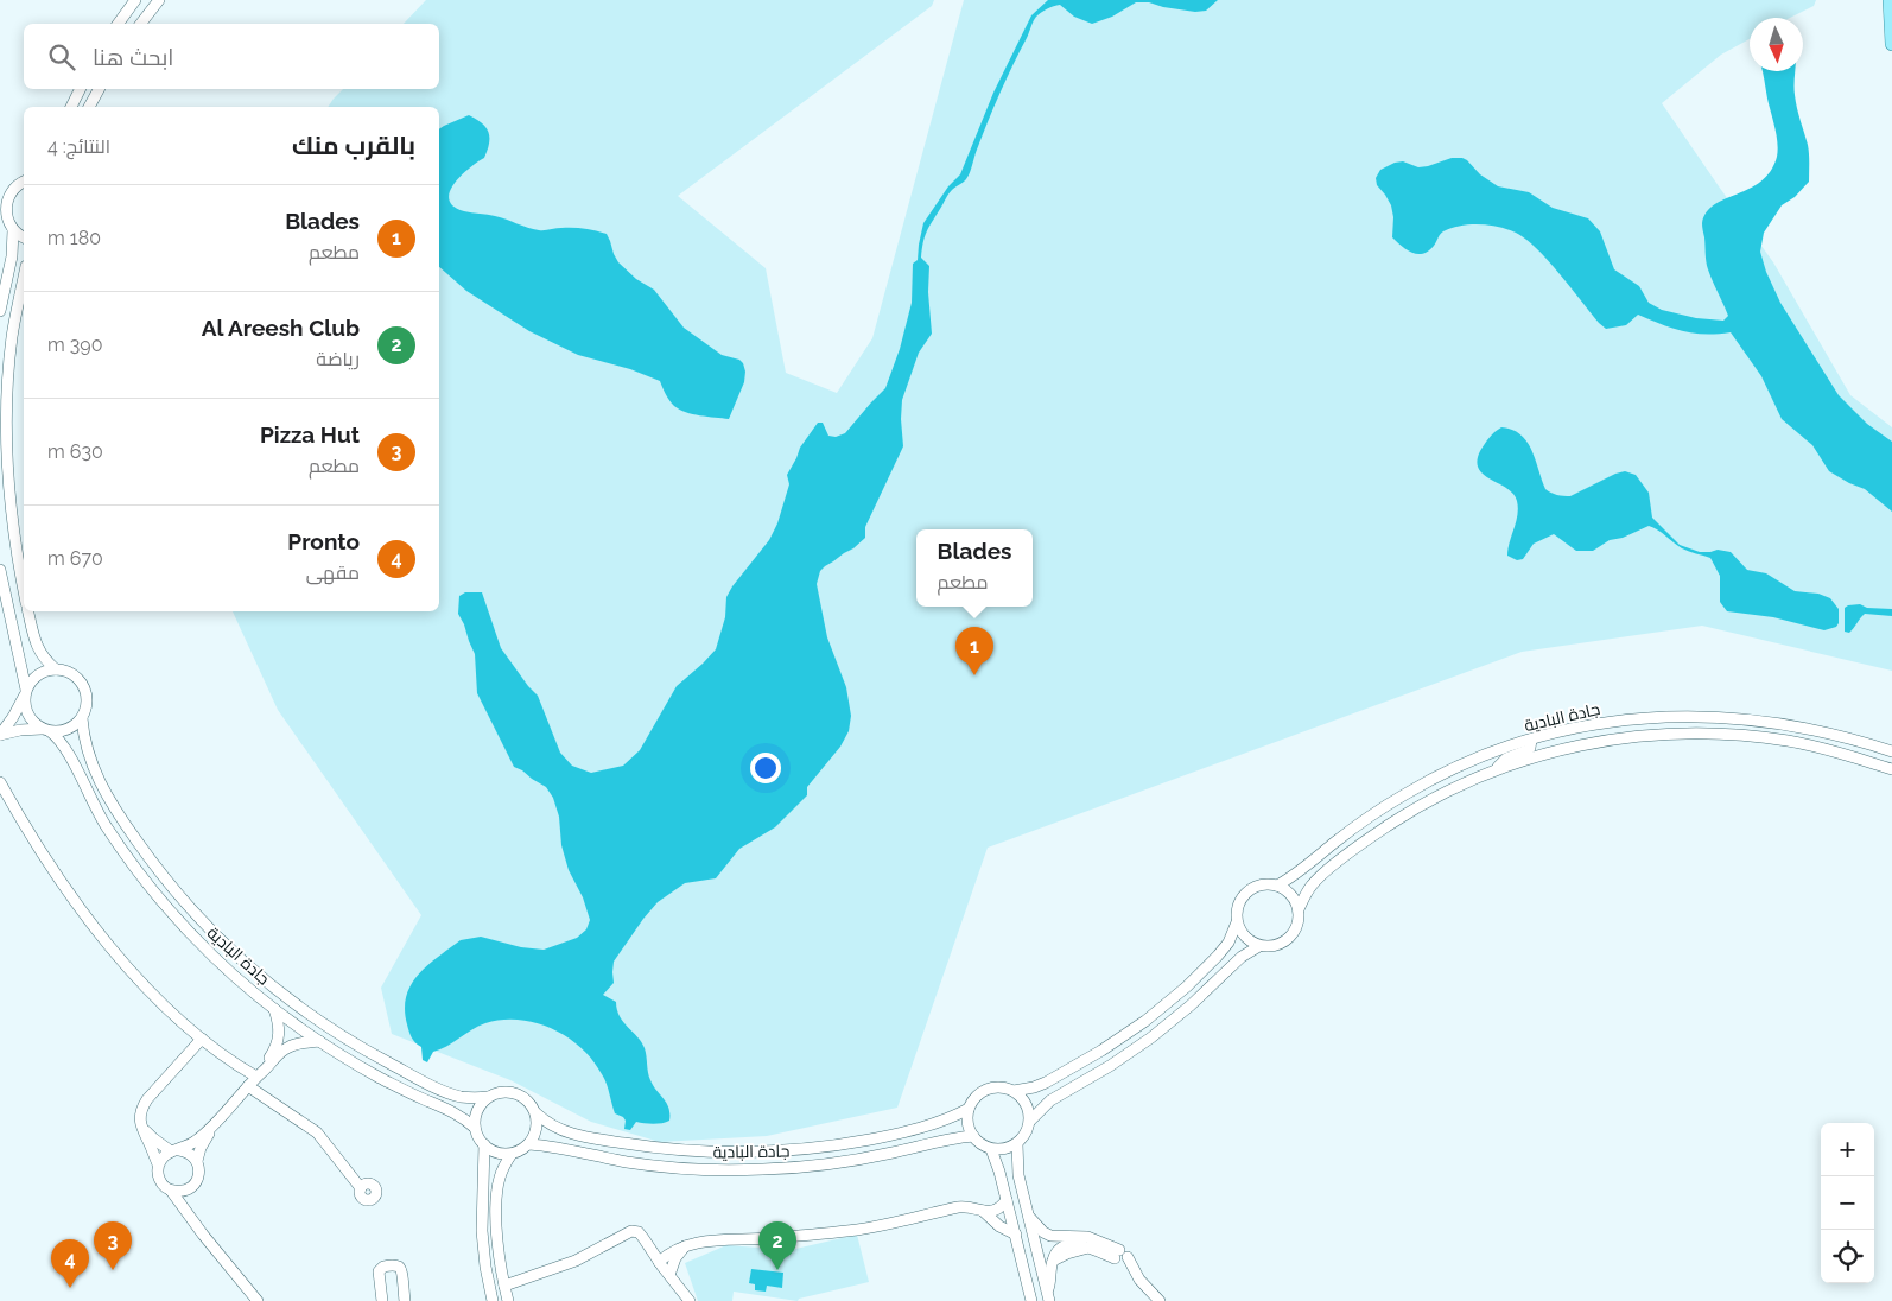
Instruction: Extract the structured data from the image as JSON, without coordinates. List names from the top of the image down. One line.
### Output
{"streets":{"street":["جادة البادية"]},"north":"bottom","page":{"search":"ابحث هنا","heading":["بالقرب منك","النتائج: 4"],"list":[{"mark":"1","name":"Blades","note":"مطعم","value":"180 m"},{"mark":"2","name":"Al Areesh Club","note":"رياضة","value":"390 m"},{"mark":"3","name":"Pizza Hut","note":"مطعم","value":"630 m"},{"mark":"4","name":"Pronto","note":"مقهى","value":"670 m"}],"popup":["Blades","مطعم"],"pins":["1","2","3","4"],"map_buttons":["+","−"]}}
